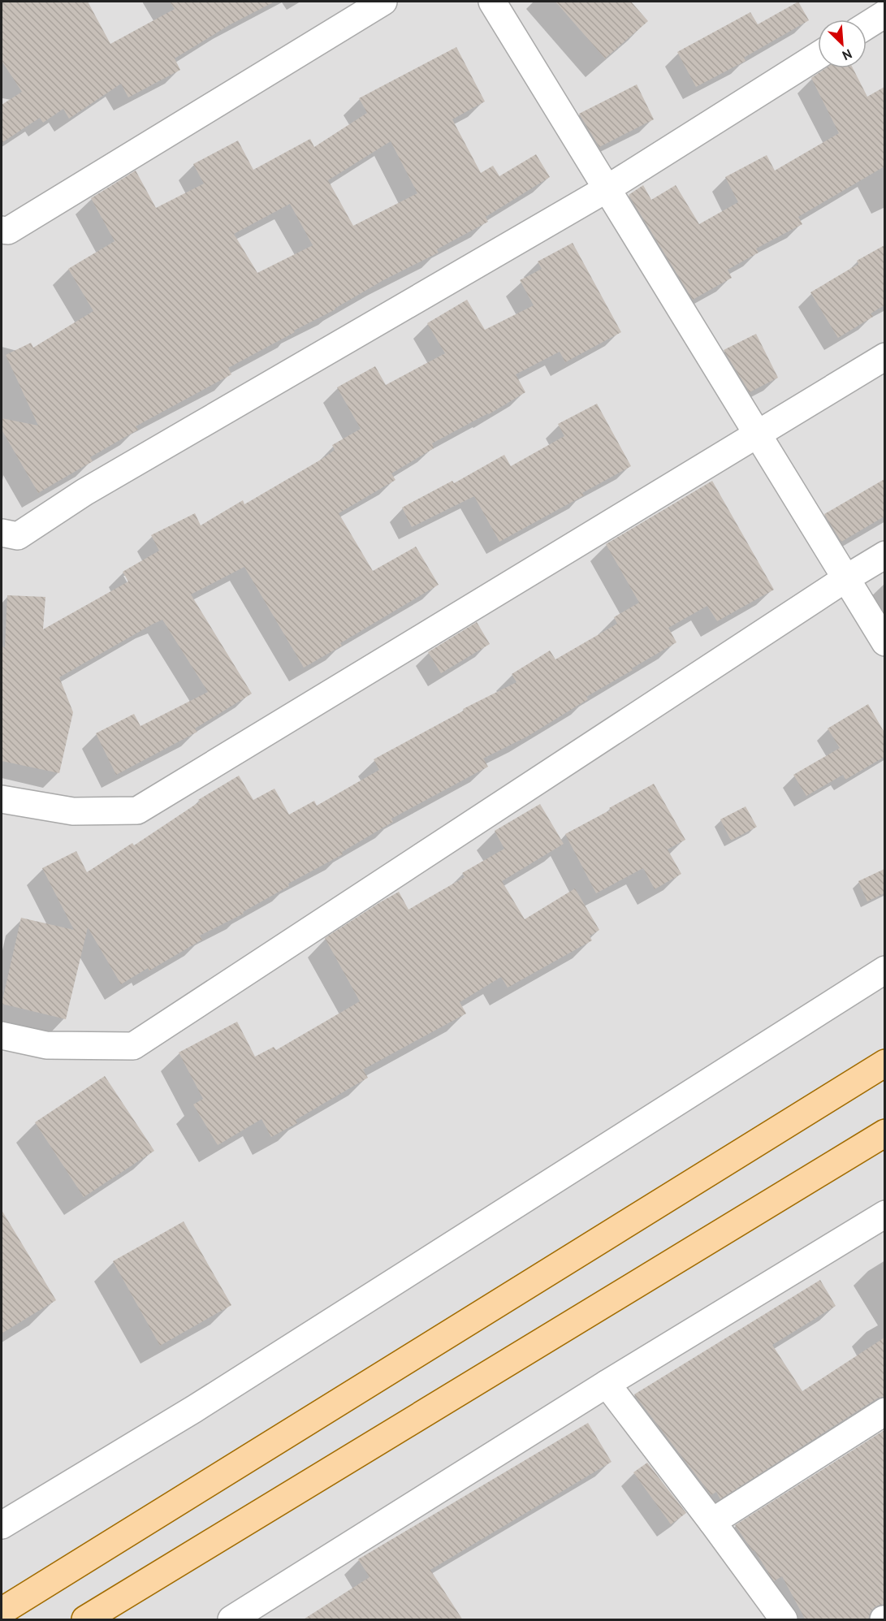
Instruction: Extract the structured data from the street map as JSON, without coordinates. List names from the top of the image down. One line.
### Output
{"north":"bottom right"}
